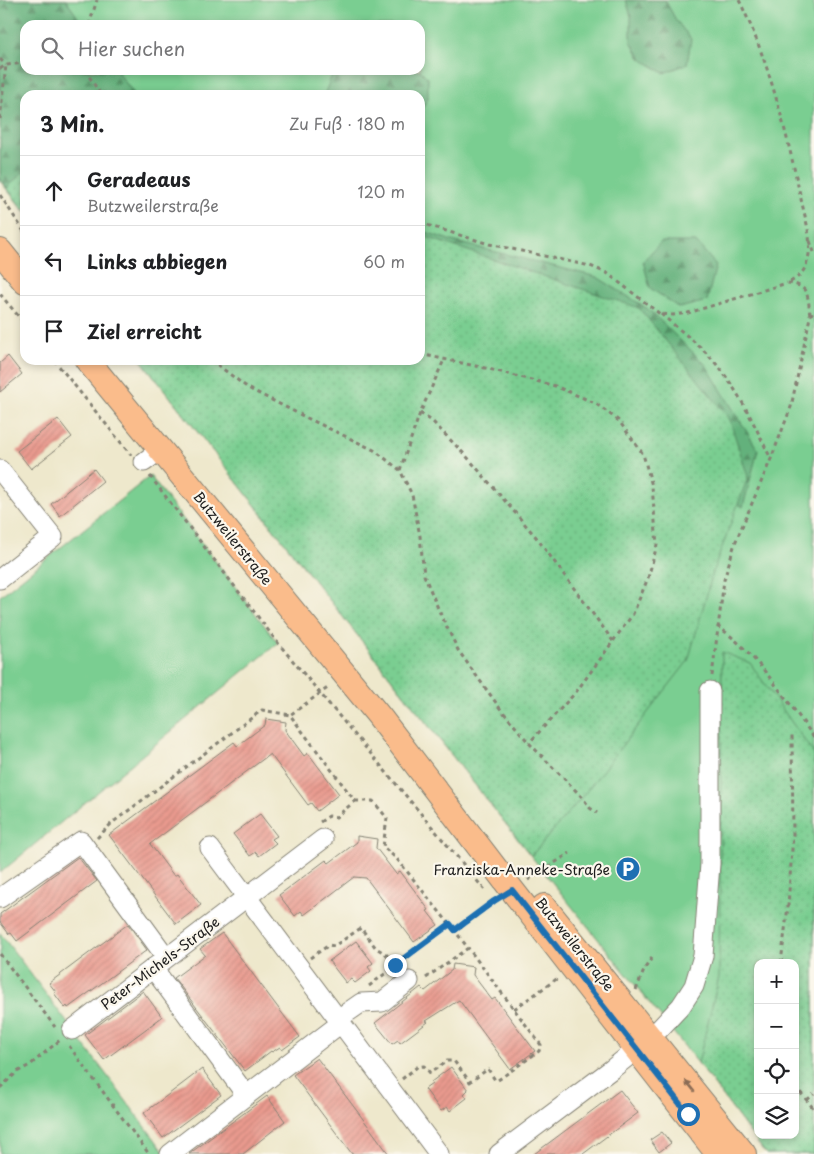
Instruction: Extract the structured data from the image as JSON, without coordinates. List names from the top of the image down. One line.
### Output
{"streets":{"main road":["Butzweilerstraße"],"street":["Peter-Michels-Straße"]},"places":{"parking":["Franziska-Anneke-Straße"]},"page":{"search":"Hier suchen","heading":["3 Min.","Zu Fuß · 180 m"],"list":[["Geradeaus","Butzweilerstraße","120 m"],["Links abbiegen","60 m"],"Ziel erreicht"],"map_buttons":["+","−"]}}
